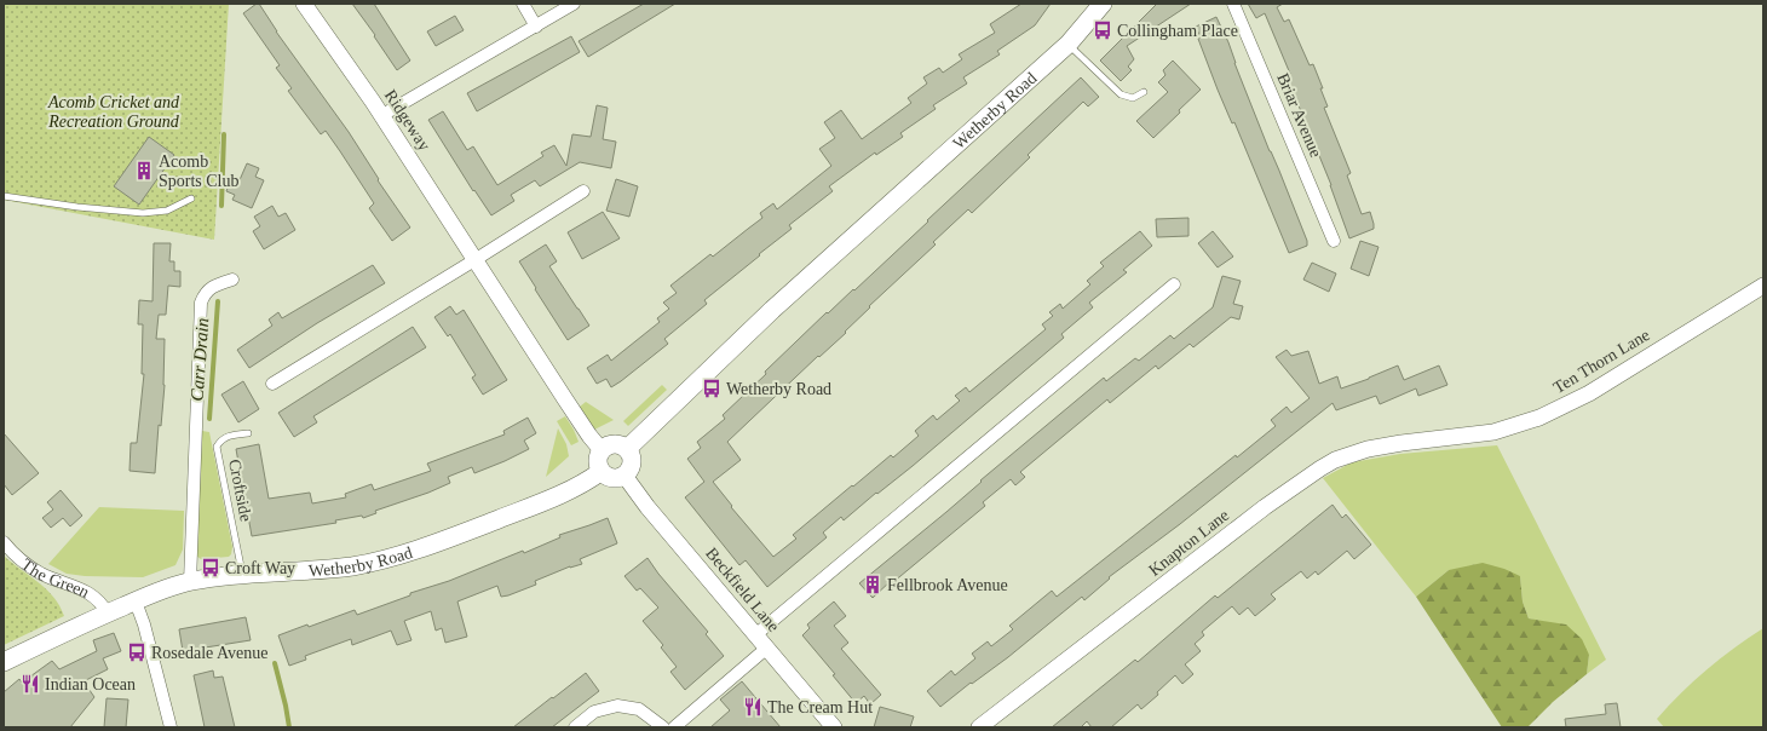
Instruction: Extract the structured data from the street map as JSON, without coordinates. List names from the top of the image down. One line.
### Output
{"streets":{"main road":["Wetherby Road","The Green"],"street":["Briar Avenue","Ridgeway","Ten Thorn Lane","Knapton Lane","Beckfield Lane"],"lane":["Croftside"]},"crossings":[["Wetherby Road","Ridgeway"],["Wetherby Road","Croftside"],["Wetherby Road","The Green"],["Wetherby Road","Beckfield Lane"],["Ridgeway","Beckfield Lane"],["Ten Thorn Lane","Knapton Lane"]],"water":["Carr Drain"],"parks":["Acomb Cricket and Recreation Ground"],"places":{"bus stop":["Collingham Place","Wetherby Road","Croft Way","Rosedale Avenue"],"building":["Acomb Sports Club","Fellbrook Avenue"],"restaurant":["Indian Ocean","The Cream Hut"]}}
